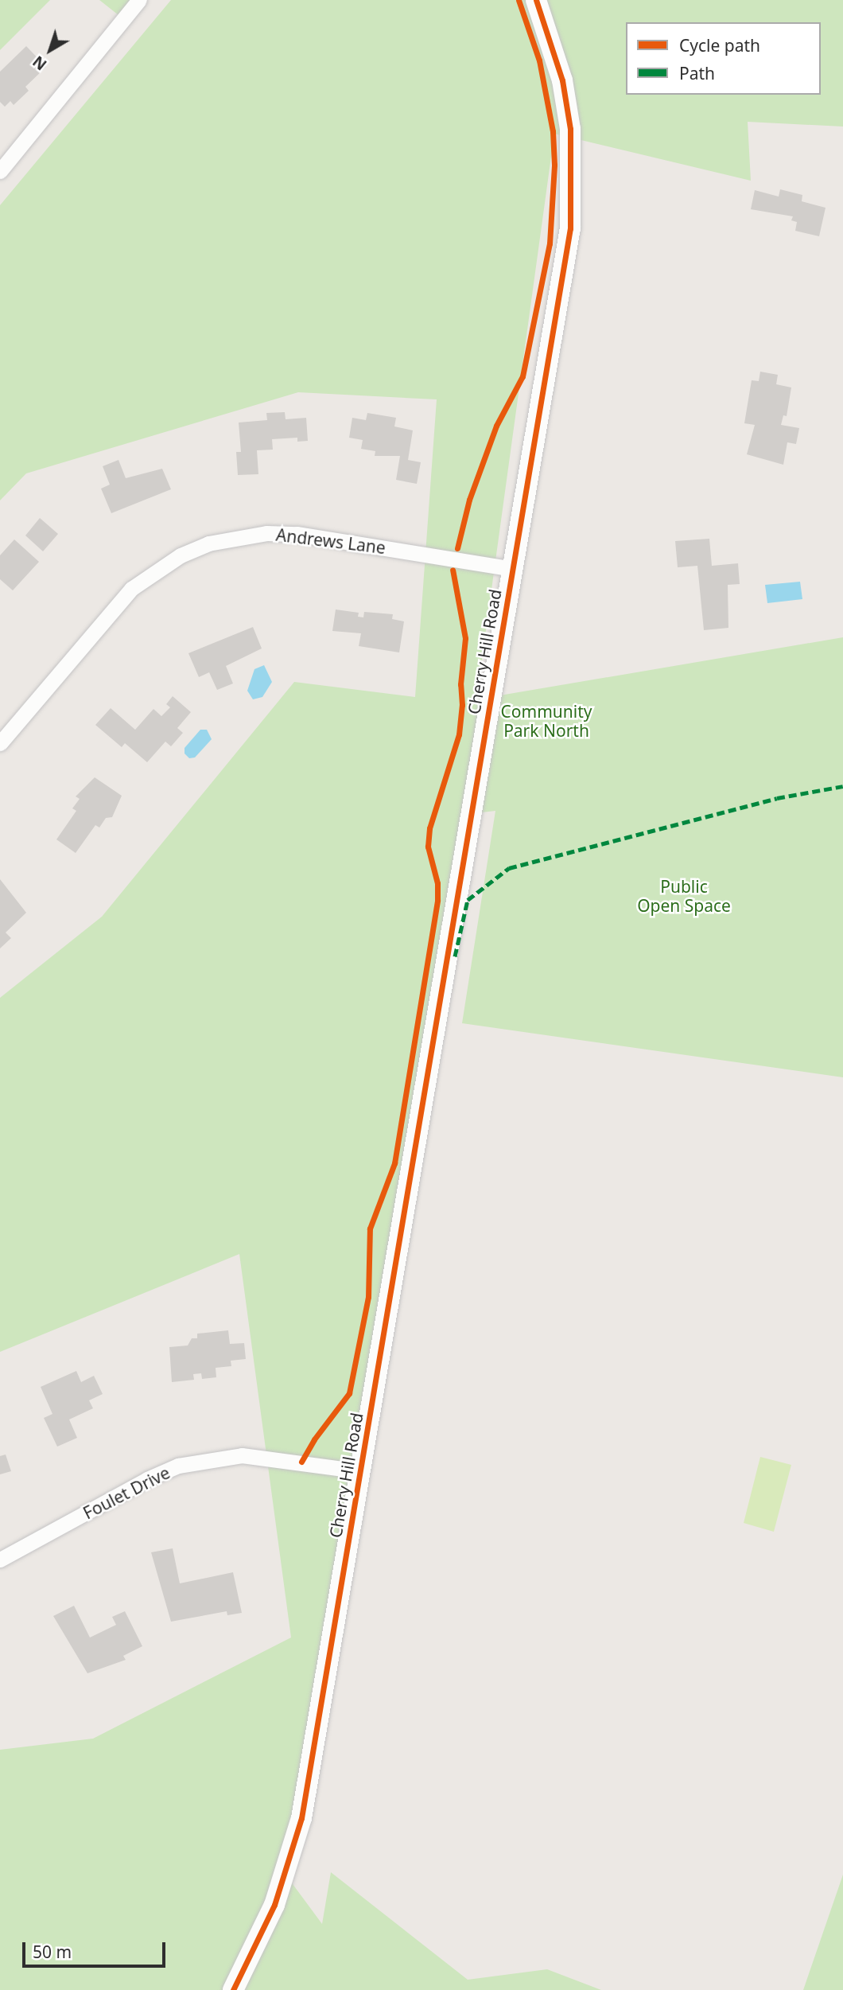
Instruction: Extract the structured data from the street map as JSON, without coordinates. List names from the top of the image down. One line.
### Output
{"streets":{"street":["Andrews Lane","Cherry Hill Road","Foulet Drive"]},"crossings":[["Andrews Lane","Cherry Hill Road"],["Cherry Hill Road","Foulet Drive"]],"parks":["Community Park North","Public Open Space"],"legend":["Cycle path","Path"],"scale_bar":"50 m","north":"bottom left"}
